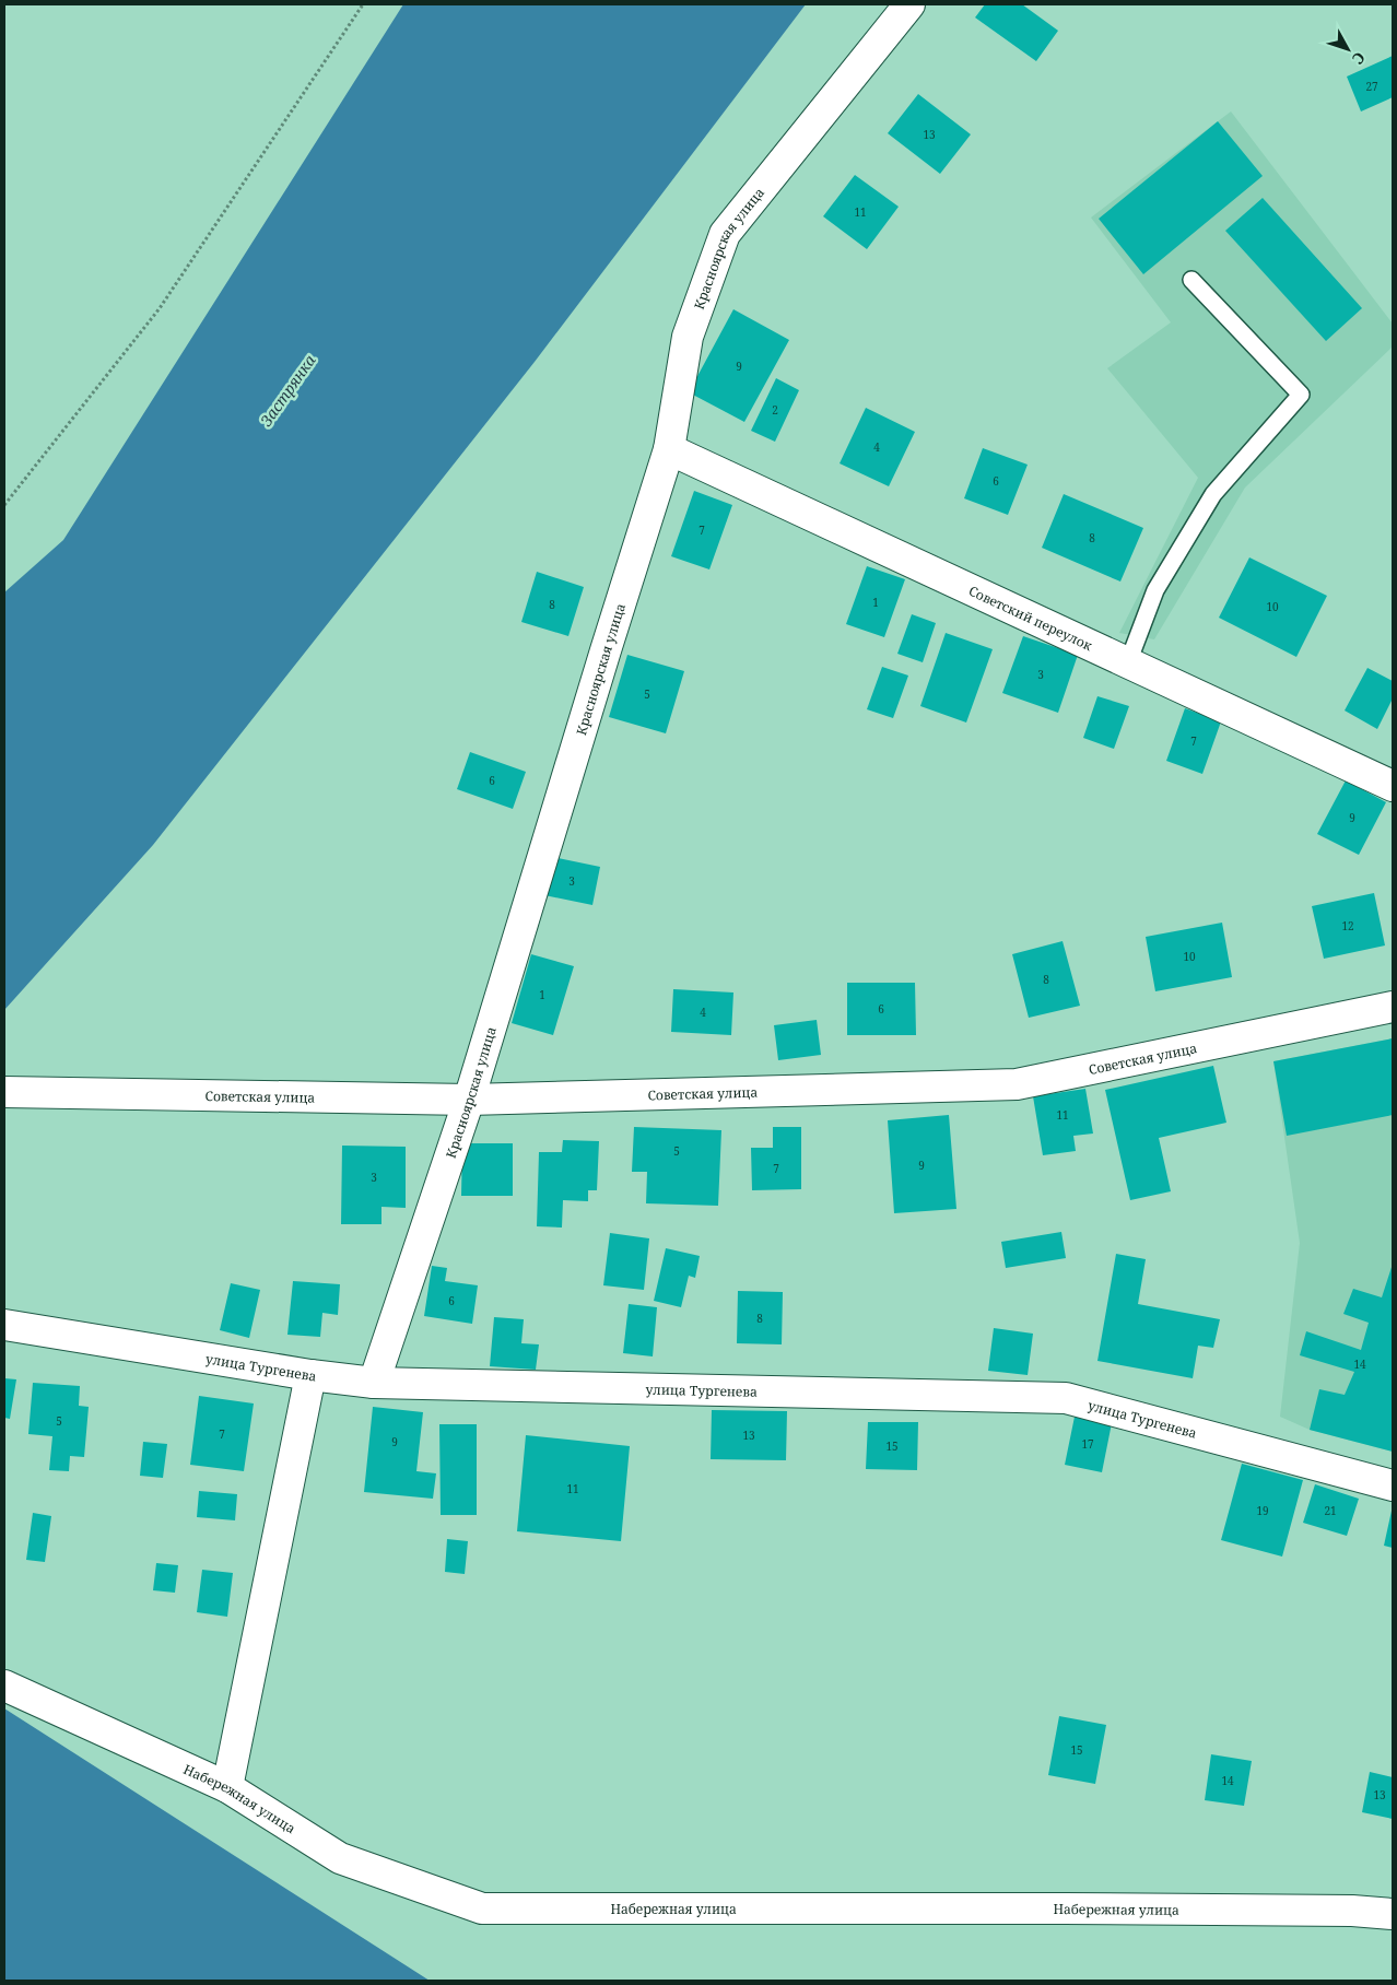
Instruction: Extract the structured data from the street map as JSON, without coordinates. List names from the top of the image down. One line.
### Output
{"streets":{"street":["Красноярская улица","Советский переулок","Советская улица","улица Тургенева","Набережная улица"]},"crossings":[["Красноярская улица","Советский переулок"],["Красноярская улица","Советская улица"],["Красноярская улица","улица Тургенева"]],"water":["Застрянка"],"house_numbers":["27","13","11","9","2","4","6","7","8","1","8","10","3","5","7","6","9","3","12","10","8","1","6","4","11","5","9","7","3","6","8","14","5","7","13","9","17","15","11","19","21","15","14","13"],"north":"bottom right"}
